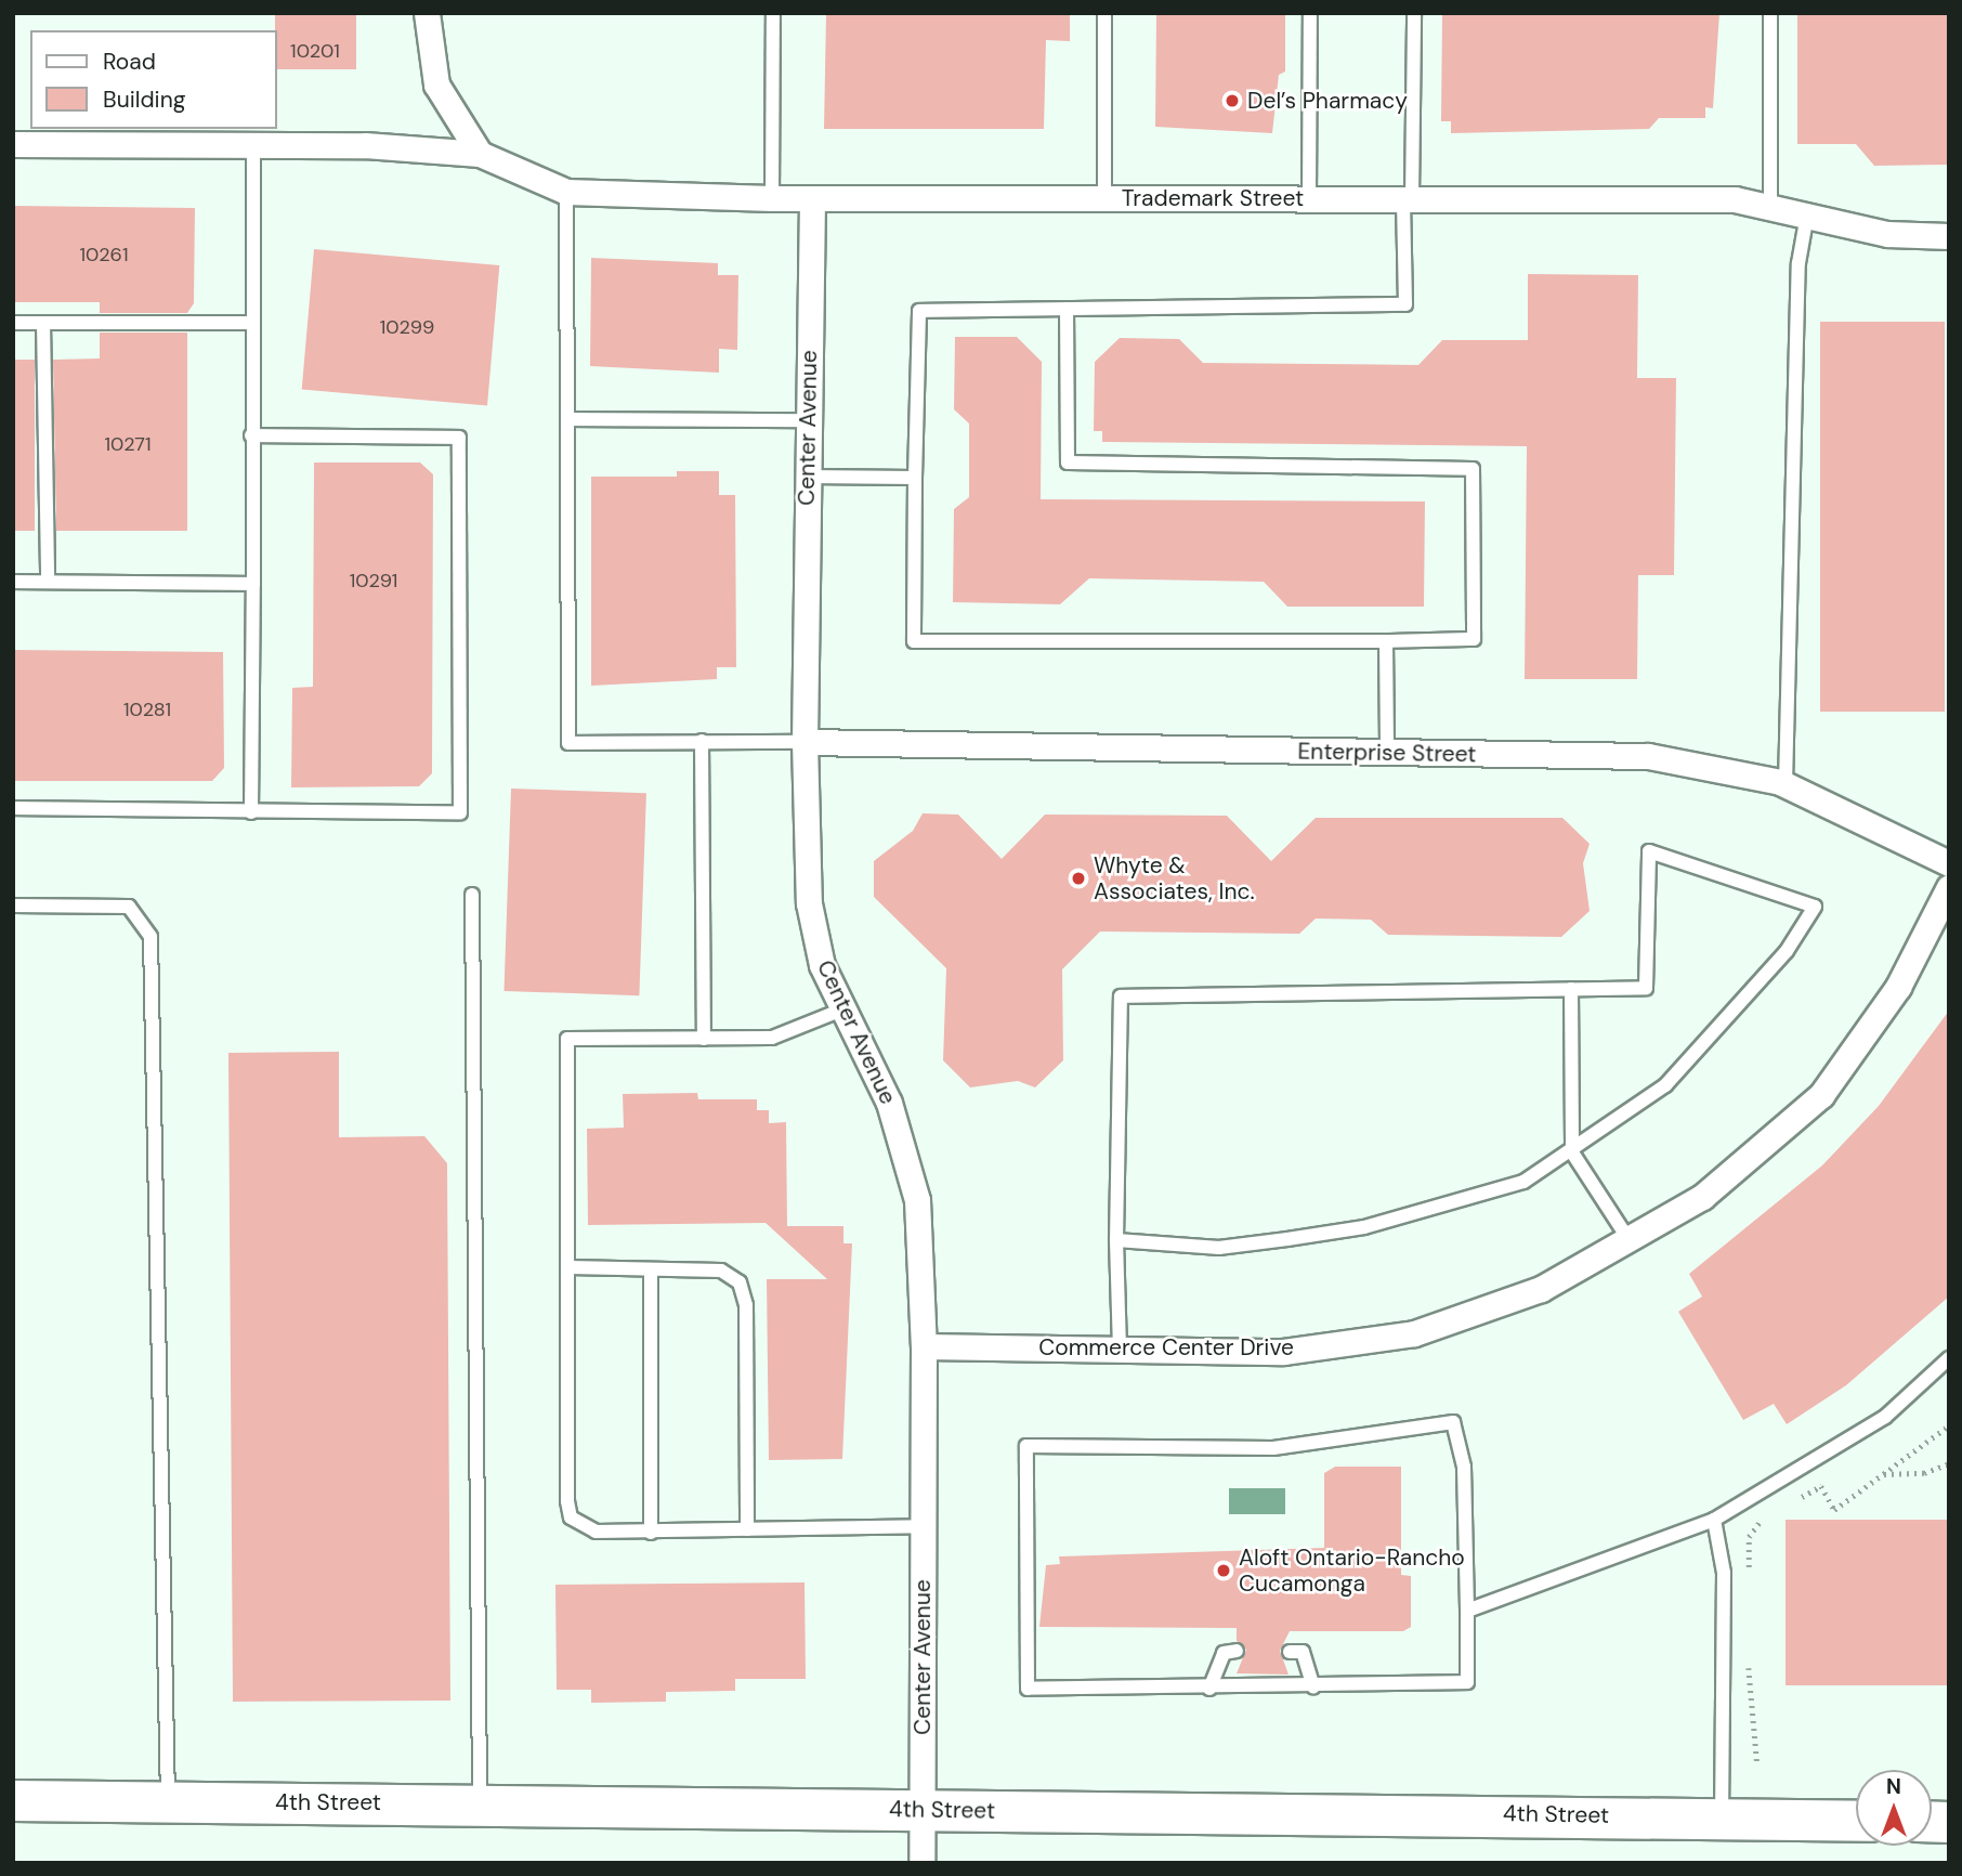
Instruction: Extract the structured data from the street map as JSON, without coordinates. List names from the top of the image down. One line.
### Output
{"streets":{"main road":["4th Street"],"street":["Trademark Street","Center Avenue","Enterprise Street","Commerce Center Drive"]},"crossings":[["Trademark Street","Center Avenue"],["Center Avenue","Enterprise Street"],["Center Avenue","Commerce Center Drive"],["Center Avenue","4th Street"]],"places":["Del’s Pharmacy","Whyte & Associates, Inc.","Aloft Ontario-Rancho Cucamonga"],"house_numbers":["10201","10261","10299","10271","10291","10281"],"legend":["Road","Building"],"north":"top"}
